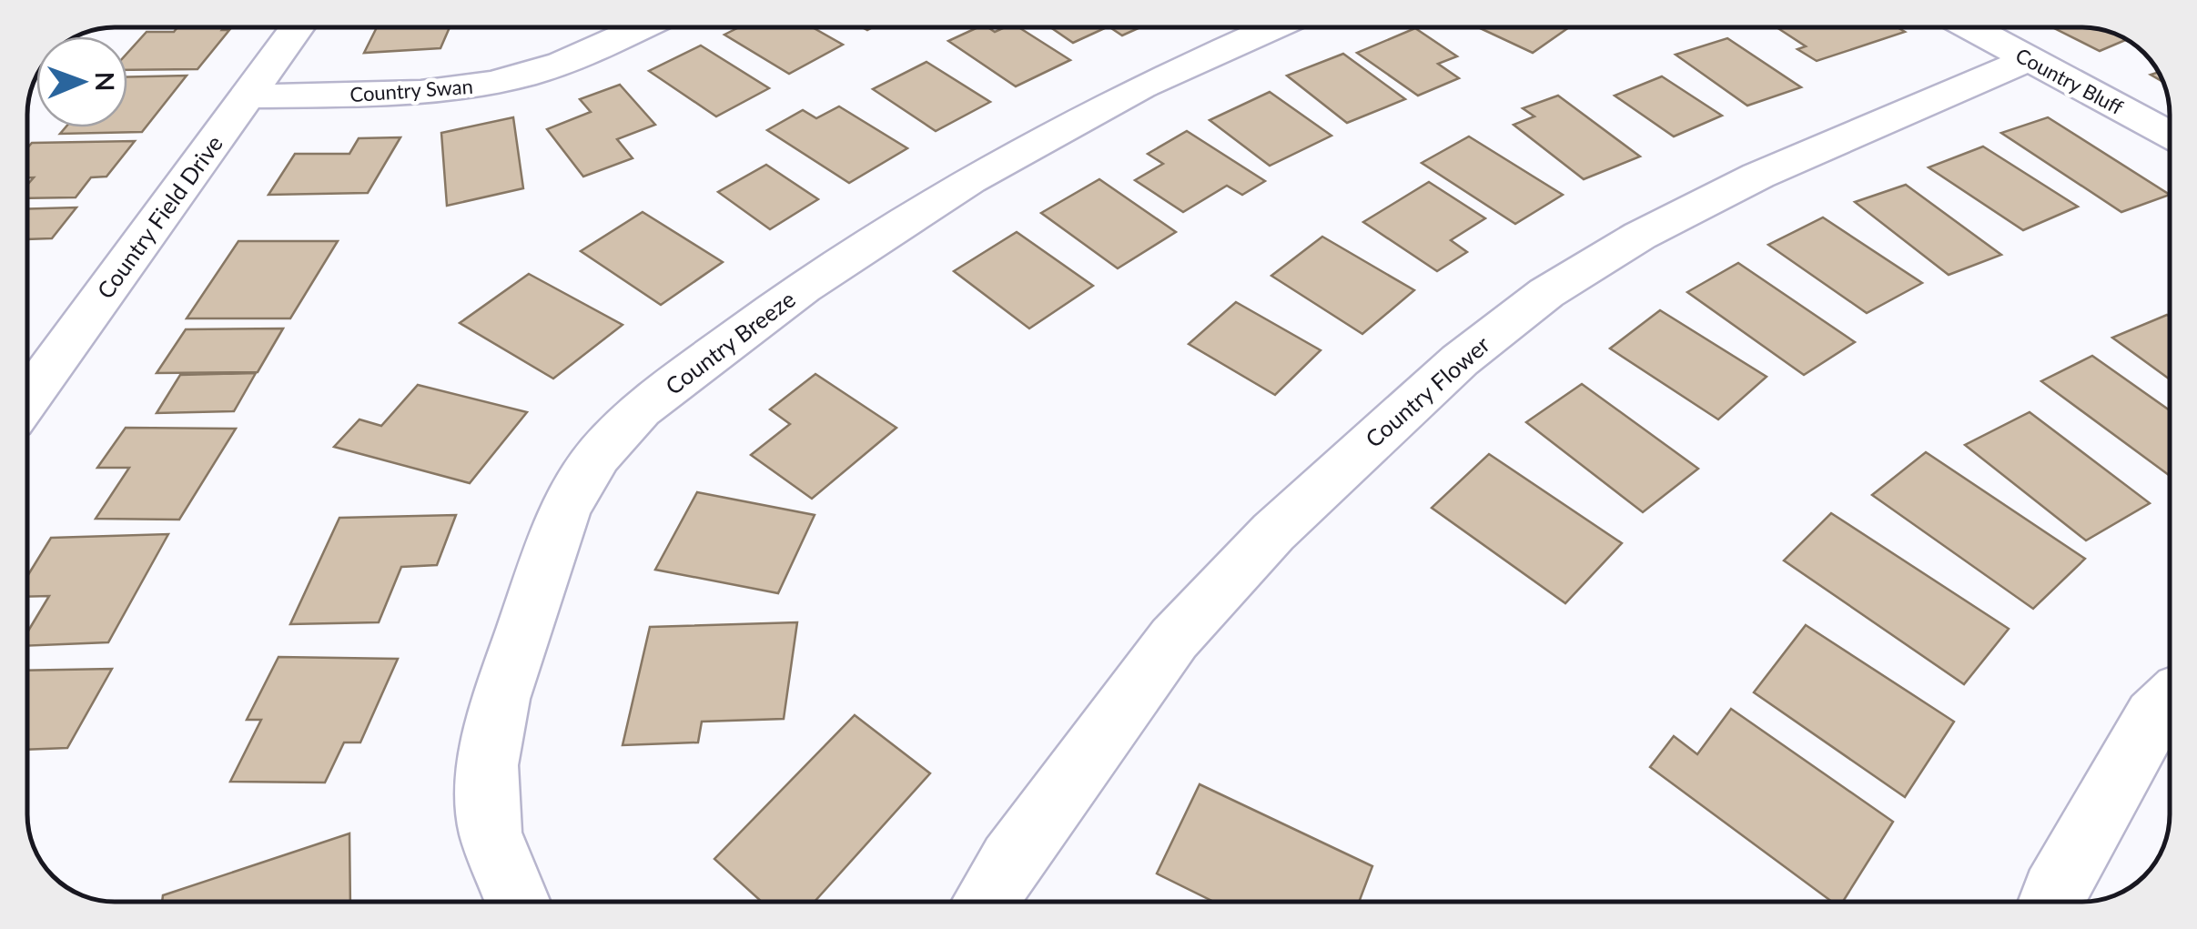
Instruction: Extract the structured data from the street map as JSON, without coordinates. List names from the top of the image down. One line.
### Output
{"streets":{"street":["Country Bluff","Country Swan","Country Field Drive","Country Breeze","Country Flower"]},"crossings":[["Country Bluff","Country Flower"],["Country Swan","Country Field Drive"]],"north":"right"}
